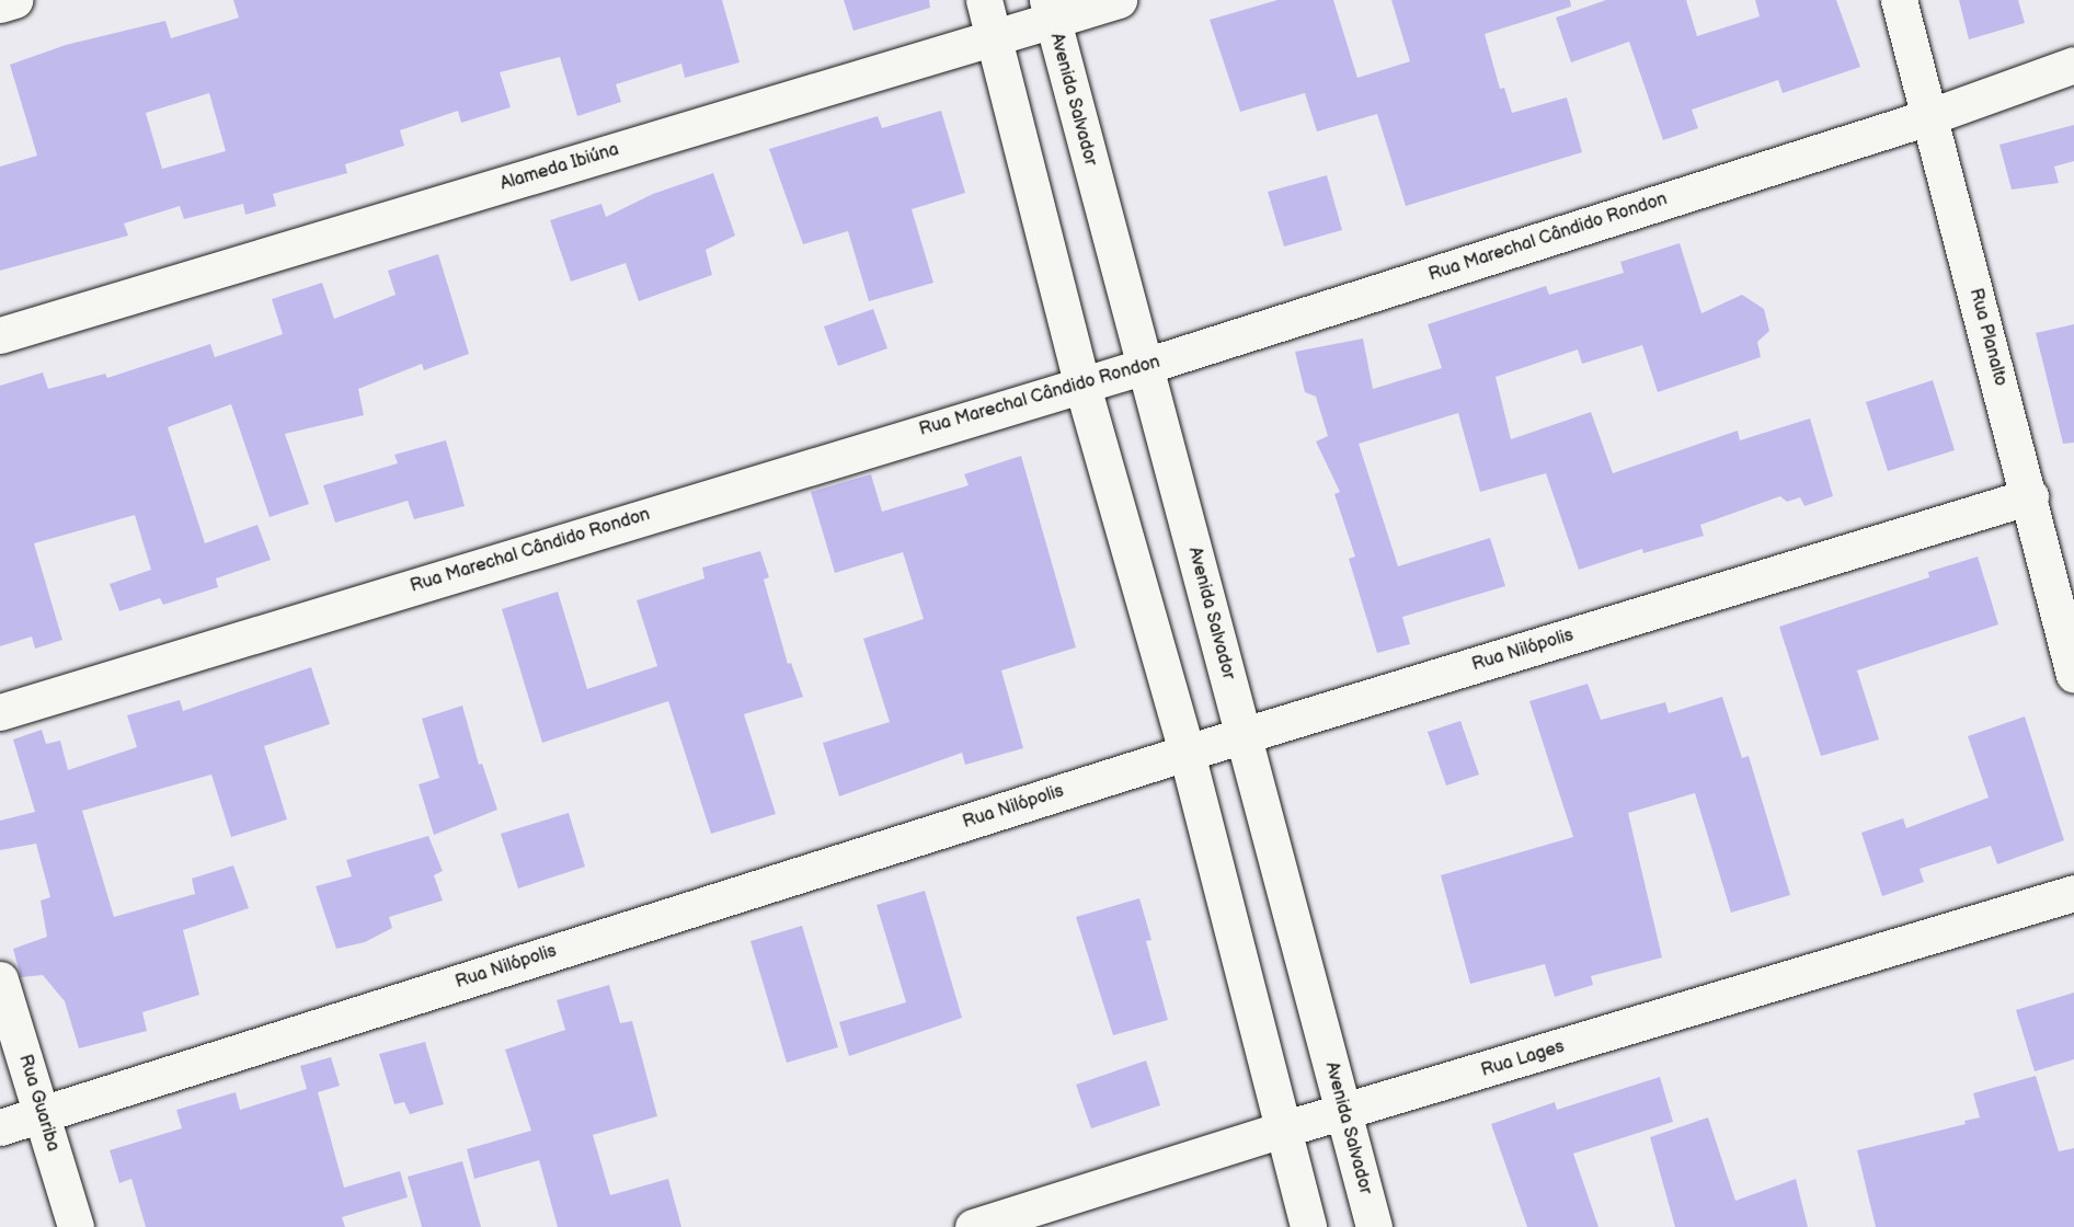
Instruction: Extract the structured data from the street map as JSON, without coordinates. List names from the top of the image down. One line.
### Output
{"streets":{"street":["Avenida Salvador","Alameda Ibiúna","Rua Marechal Cândido Rondon","Rua Planalto","Rua Nilópolis","Rua Lages","Rua Guariba"]},"crossings":[["Avenida Salvador","Alameda Ibiúna"],["Avenida Salvador","Rua Marechal Cândido Rondon"],["Avenida Salvador","Rua Nilópolis"],["Avenida Salvador","Rua Lages"],["Rua Marechal Cândido Rondon","Rua Planalto"],["Rua Planalto","Rua Nilópolis"],["Rua Nilópolis","Rua Guariba"]]}
